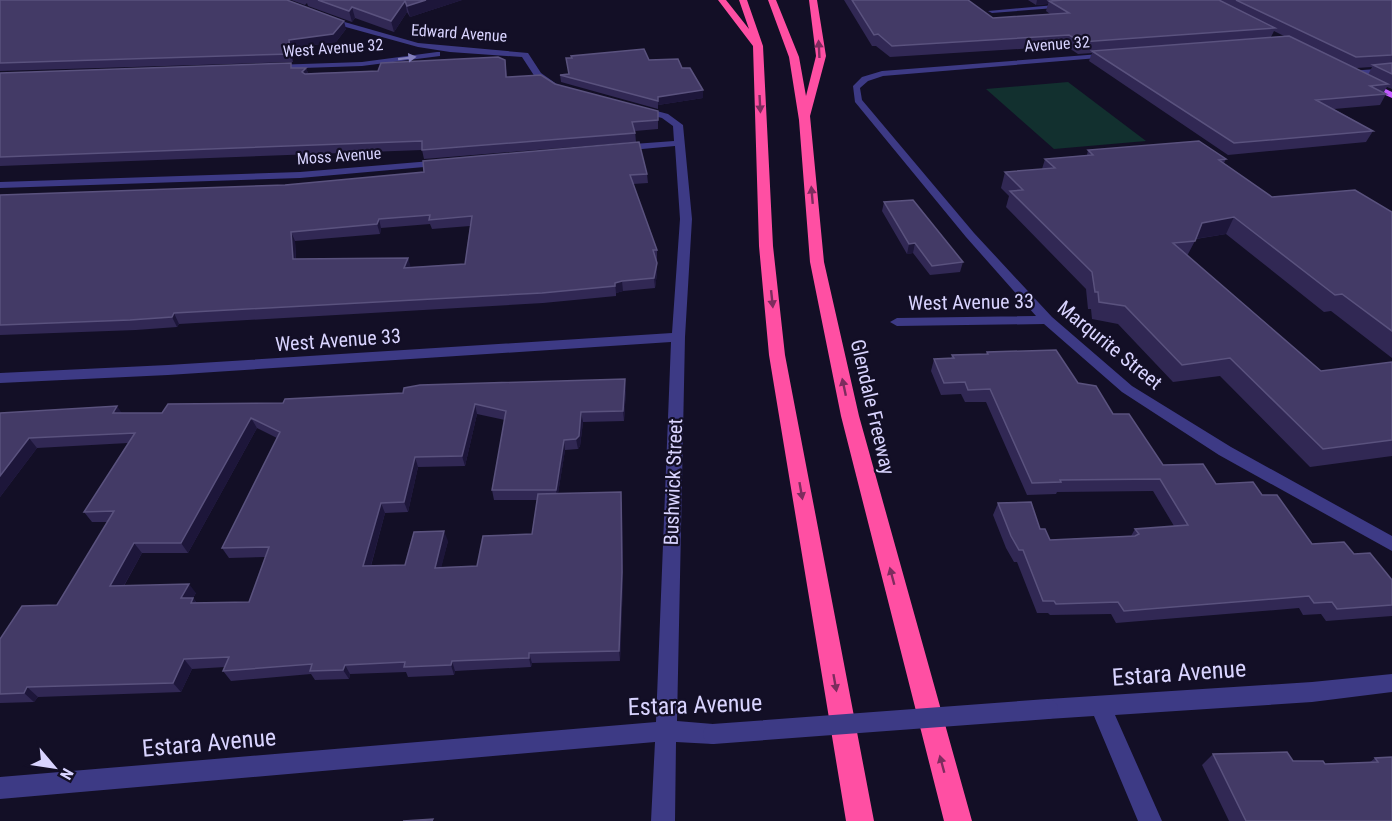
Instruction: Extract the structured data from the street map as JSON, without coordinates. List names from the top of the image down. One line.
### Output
{"streets":{"highway":["Glendale Freeway"],"street":["Edward Avenue","Avenue 32","West Avenue 32","Moss Avenue","West Avenue 33","Marqurite Street","Bushwick Street","Estara Avenue"]},"crossings":[["Edward Avenue","West Avenue 32"],["Avenue 32","Marqurite Street"],["West Avenue 33","Marqurite Street"],["West Avenue 33","Bushwick Street"],["Bushwick Street","Estara Avenue"]],"one_way":["West Avenue 32"],"north":"bottom right"}
